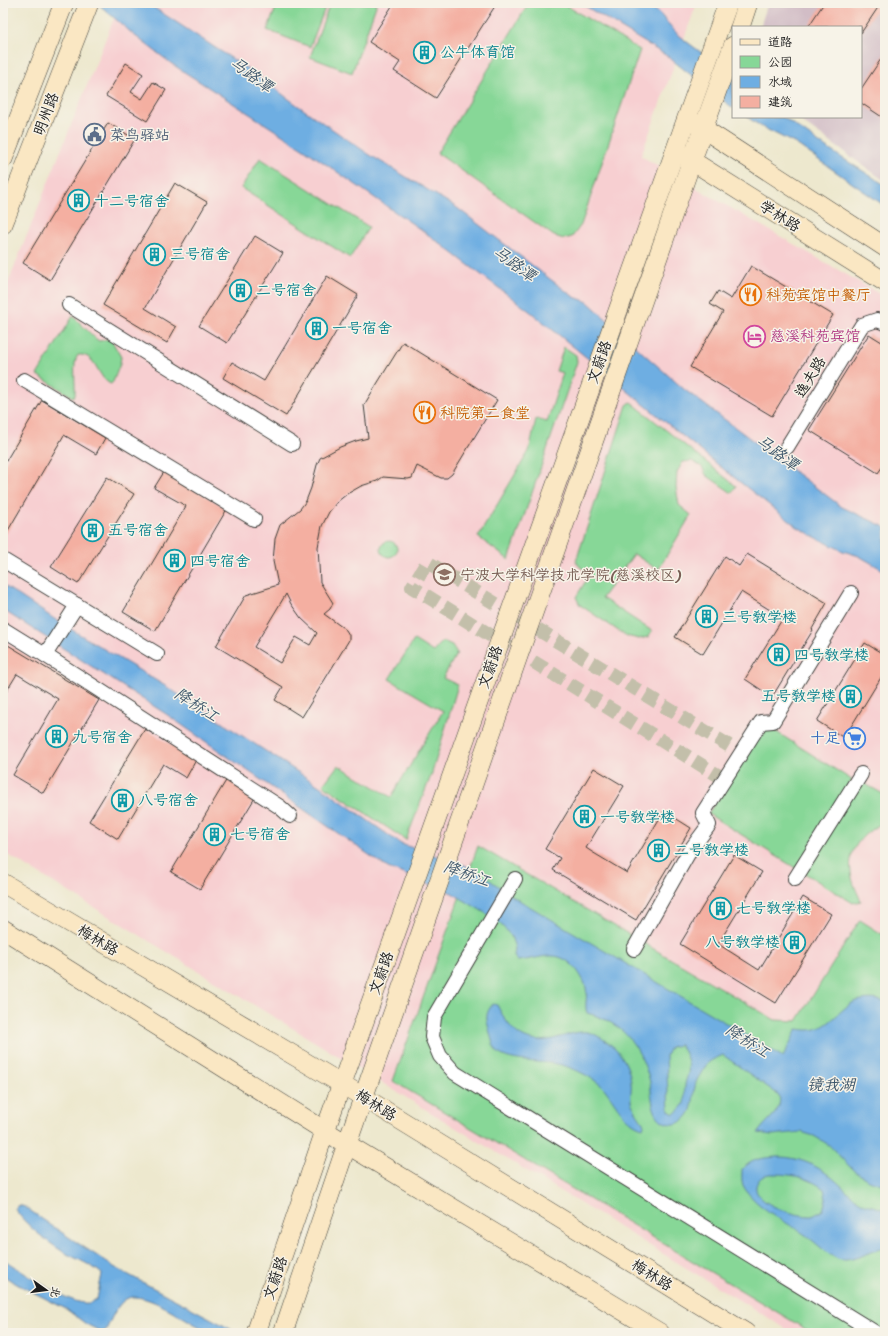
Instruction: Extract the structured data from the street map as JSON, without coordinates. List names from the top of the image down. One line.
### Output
{"streets":{"main road":["明州路","学林路","文蔚路","梅林路"],"street":["逸夫路"]},"crossings":[["学林路","文蔚路"],["文蔚路","梅林路"]],"water":["马路潭","降桥江","镜我湖"],"places":{"building":["公牛体育馆","十二号宿舍","三号宿舍","二号宿舍","一号宿舍","五号宿舍","四号宿舍","三号教学楼","四号教学楼","五号教学楼","九号宿舍","八号宿舍","一号教学楼","七号宿舍","二号教学楼","七号教学楼","八号教学楼"],"public building":["菜鸟驿站"],"restaurant":["科苑宾馆中餐厅","科院第二食堂"],"hotel":["慈溪科苑宾馆"],"school or university":["宁波大学科学技术学院(慈溪校区)"],"supermarket":["十足"]},"legend":["道路","公园","水域","建筑"],"north":"right"}
